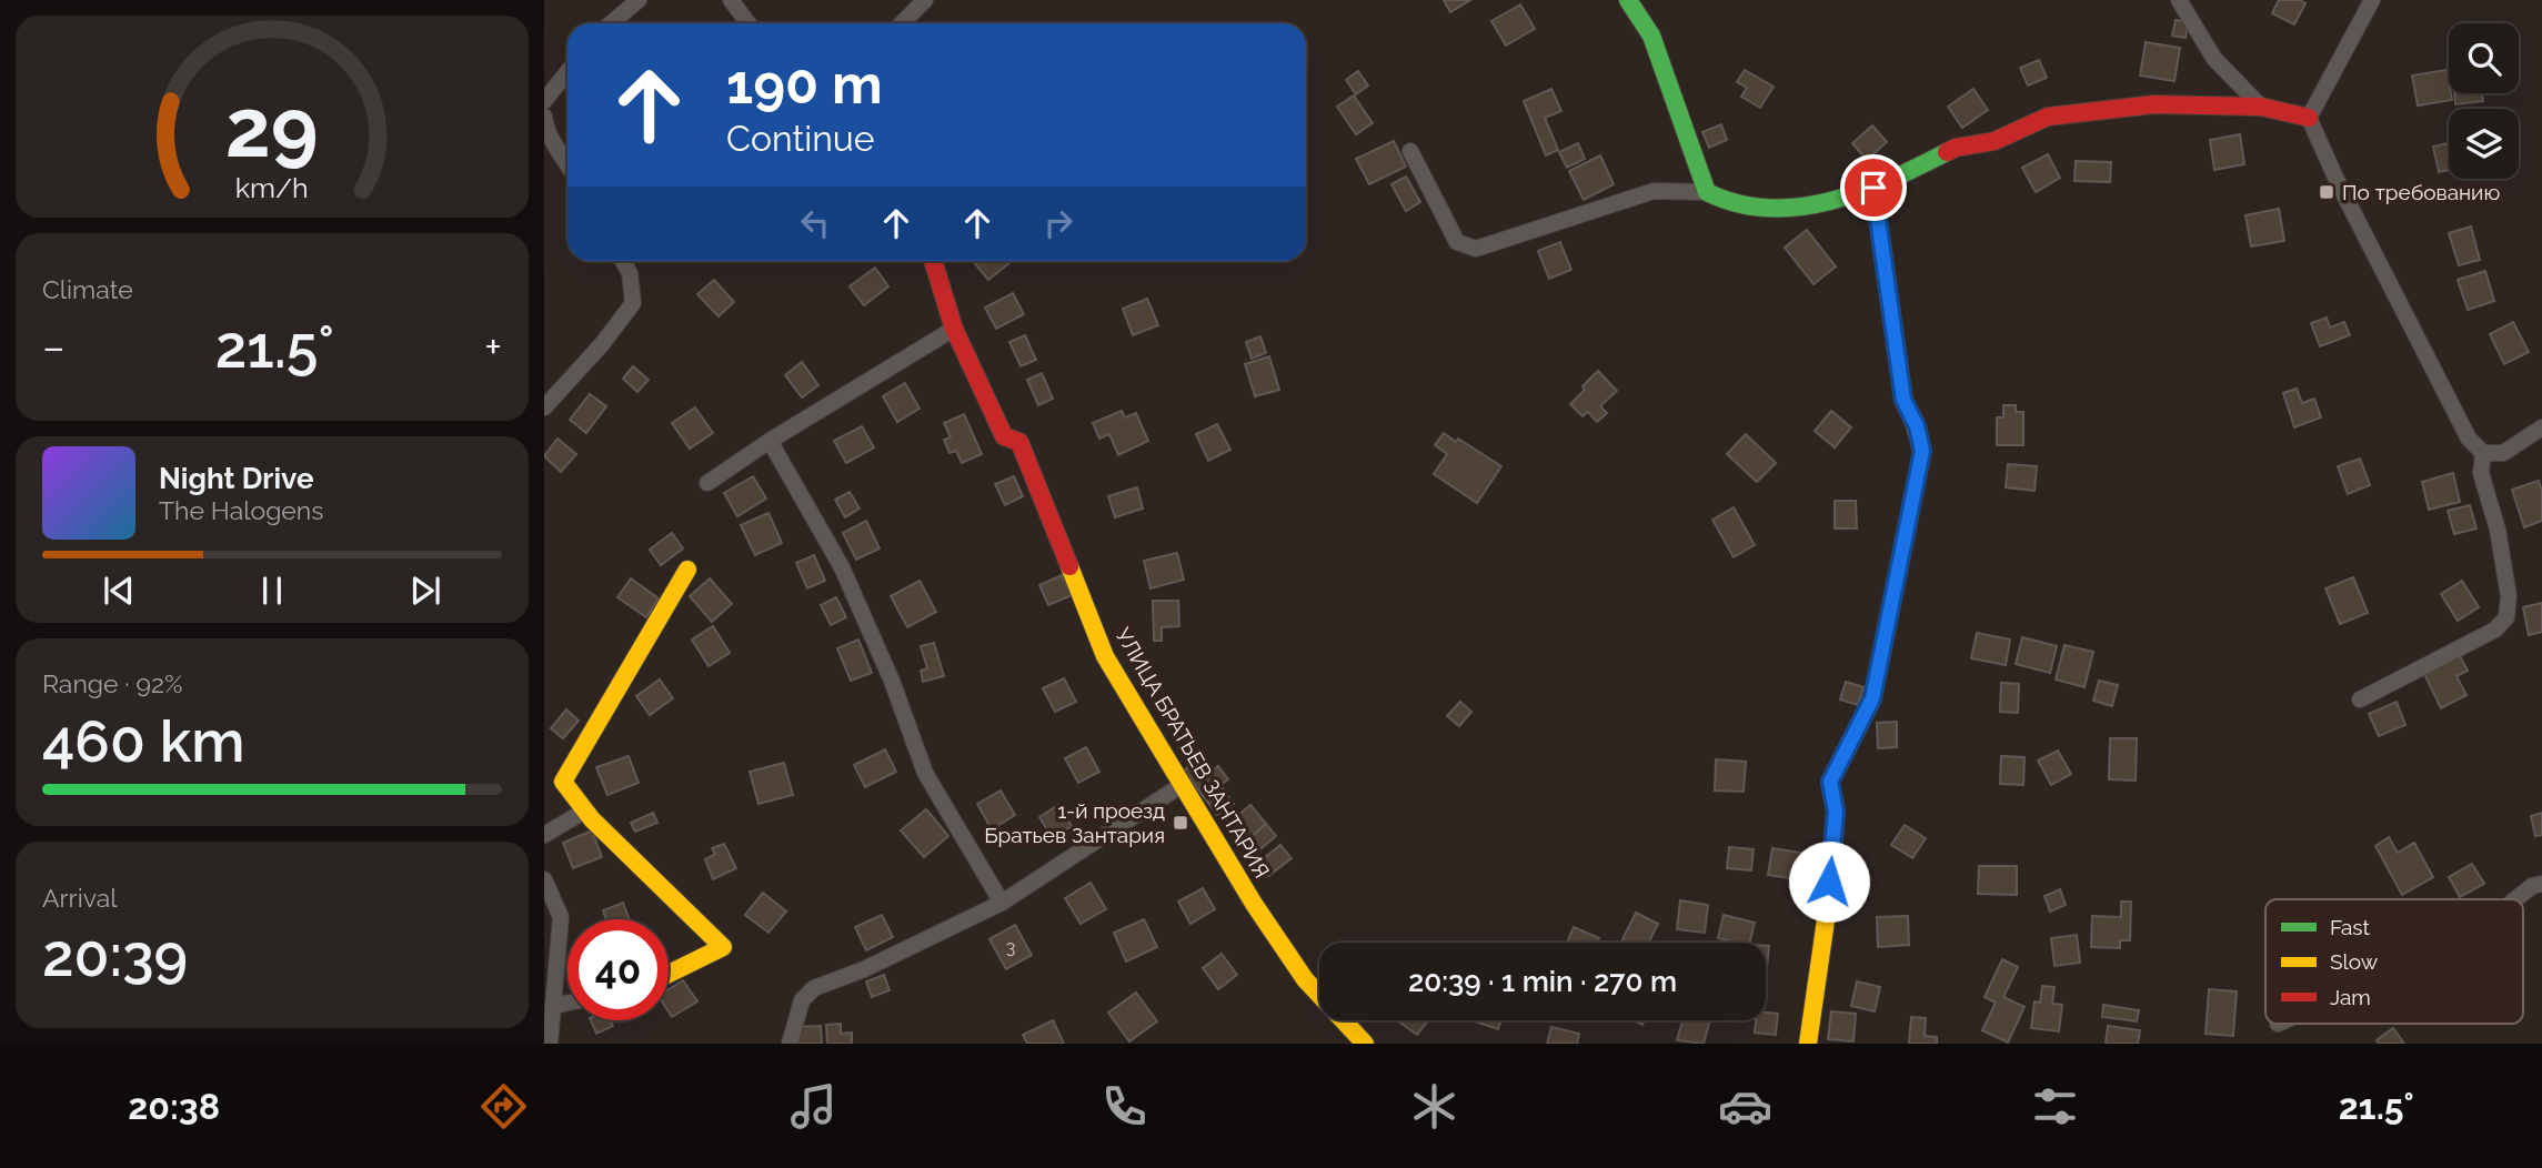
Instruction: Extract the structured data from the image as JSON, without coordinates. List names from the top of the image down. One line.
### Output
{"streets":{"street":["УЛИЦА БРАТЬЕВ ЗАНТАРИЯ"]},"places":{"transit":["По требованию","1-й проезд Братьев Зантария"]},"house_numbers":["3"],"legend":["Fast","Slow","Jam"],"page":{"turn":["190 m","Continue"],"tile":["Climate",["Range · 92%","460 km"],["Arrival","20:39"]],"heat":["−","21.5°","+"],"song":["Night Drive","The Halogens"],"limit":"40","trip":"20:39 · 1 min · 270 m","tabs":["20:38","21.5°"],"gauge":["29","km/h"]}}
